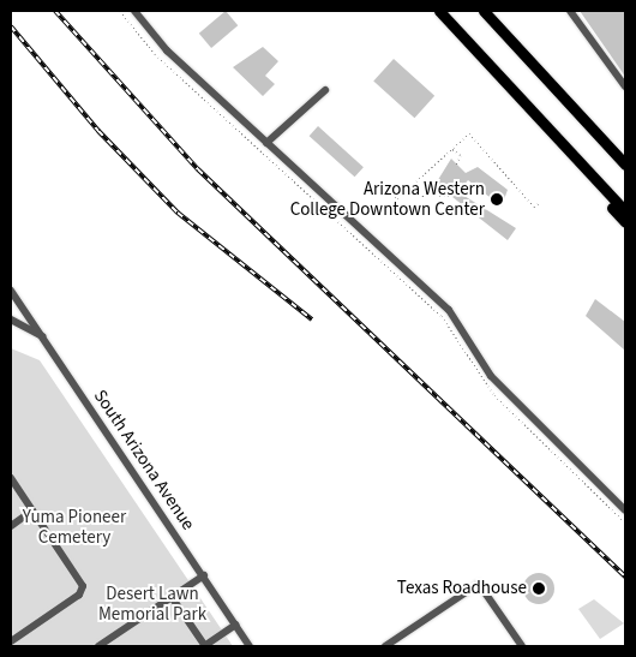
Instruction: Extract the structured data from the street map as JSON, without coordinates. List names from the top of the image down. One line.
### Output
{"streets":{"street":["South Arizona Avenue"]},"parks":["Yuma Pioneer Cemetery","Desert Lawn Memorial Park"],"places":["Arizona Western College Downtown Center","Texas Roadhouse"]}
